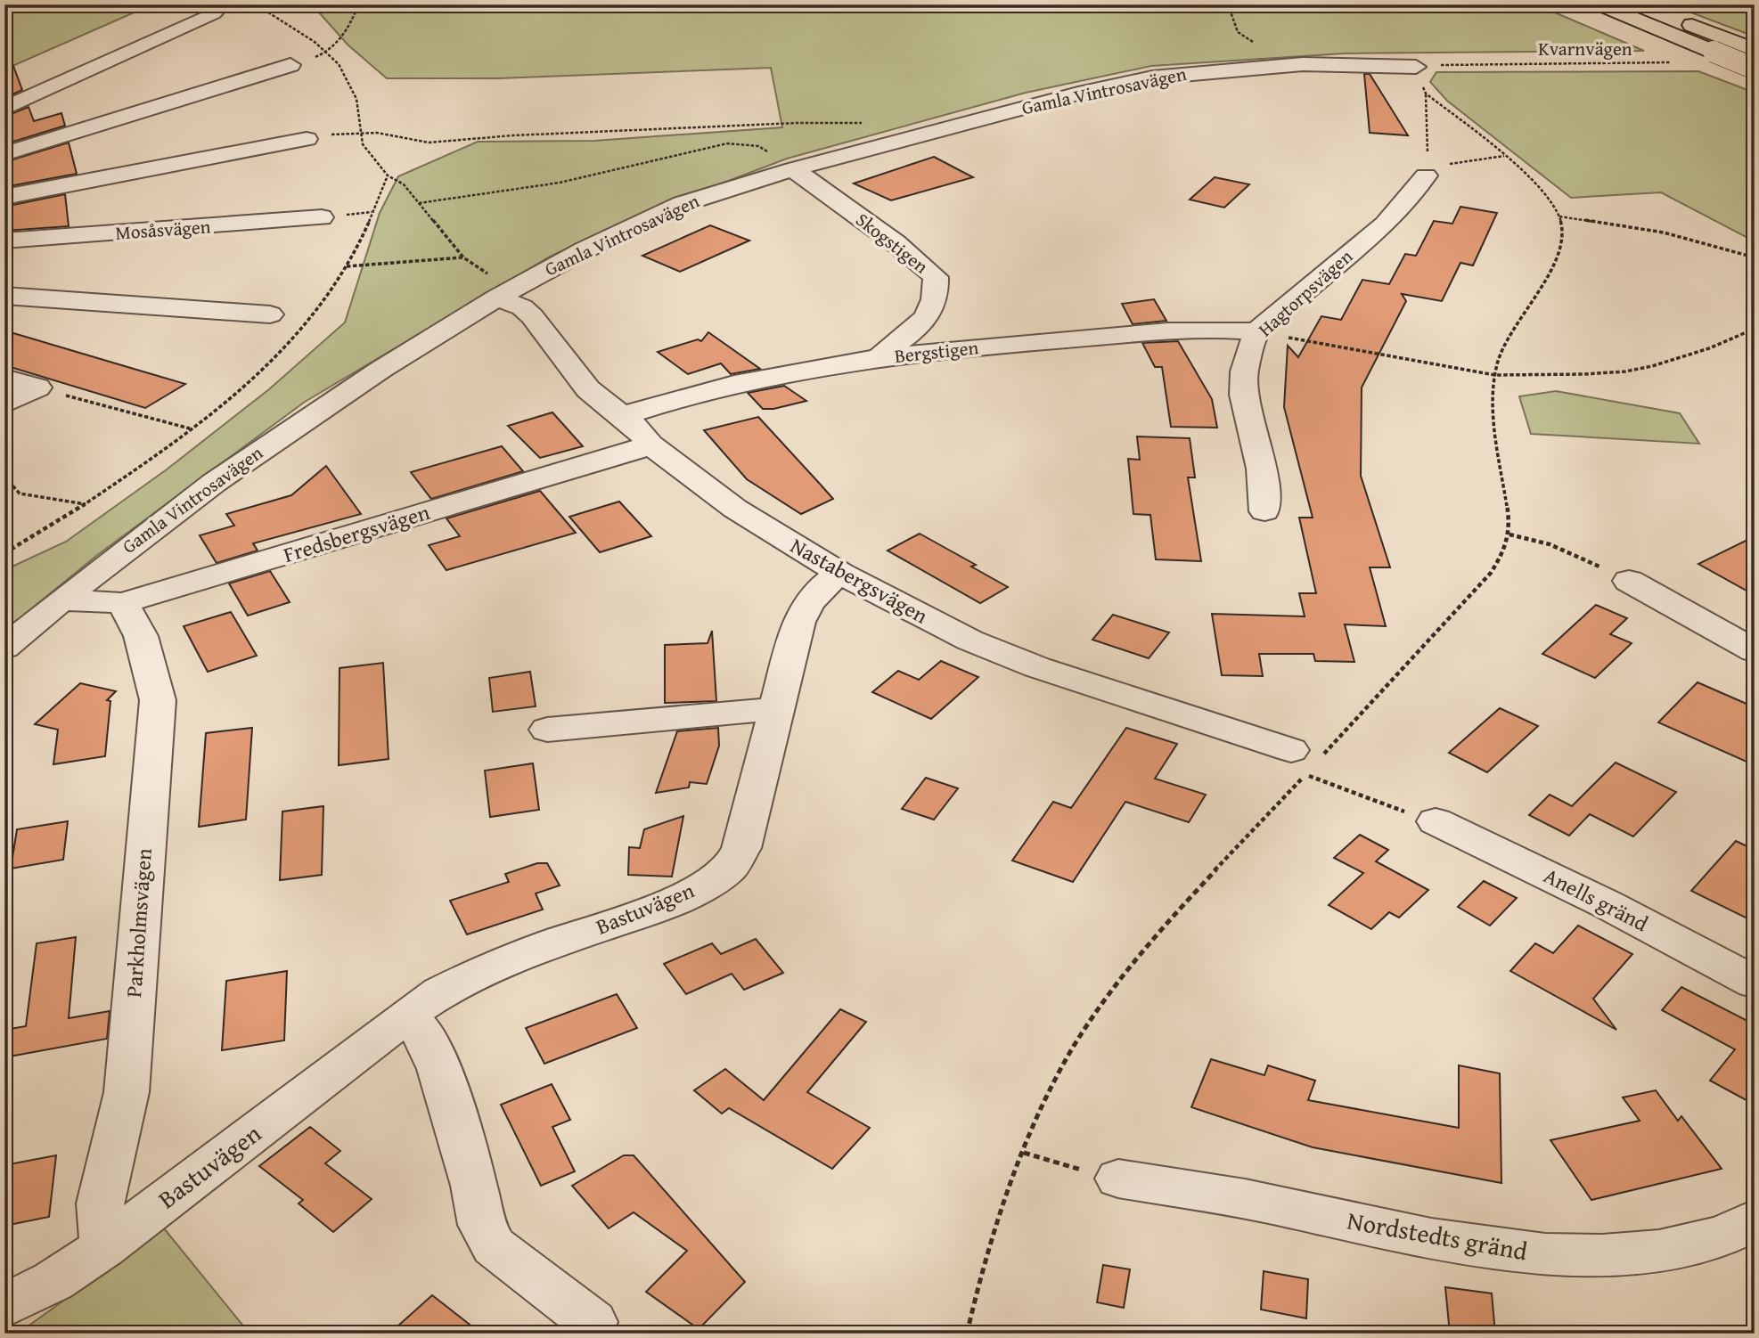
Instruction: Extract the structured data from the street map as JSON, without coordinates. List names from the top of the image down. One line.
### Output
{"streets":{"street":["Gamla Vintrosavägen","Mosåsvägen","Skogstigen","Hagtorpsvägen","Bergstigen","Fredsbergsvägen","Nastabergsvägen","Anells gränd","Bastuvägen","Parkholmsvägen","Nordstedts gränd"],"path":["Kvarnvägen"]},"crossings":[["Kvarnvägen","Gamla Vintrosavägen"],["Gamla Vintrosavägen","Skogstigen"],["Gamla Vintrosavägen","Fredsbergsvägen"],["Gamla Vintrosavägen","Nastabergsvägen"],["Skogstigen","Bergstigen"],["Hagtorpsvägen","Bergstigen"],["Bergstigen","Nastabergsvägen"],["Fredsbergsvägen","Nastabergsvägen"],["Fredsbergsvägen","Parkholmsvägen"],["Nastabergsvägen","Bastuvägen"],["Bastuvägen","Parkholmsvägen"]]}
